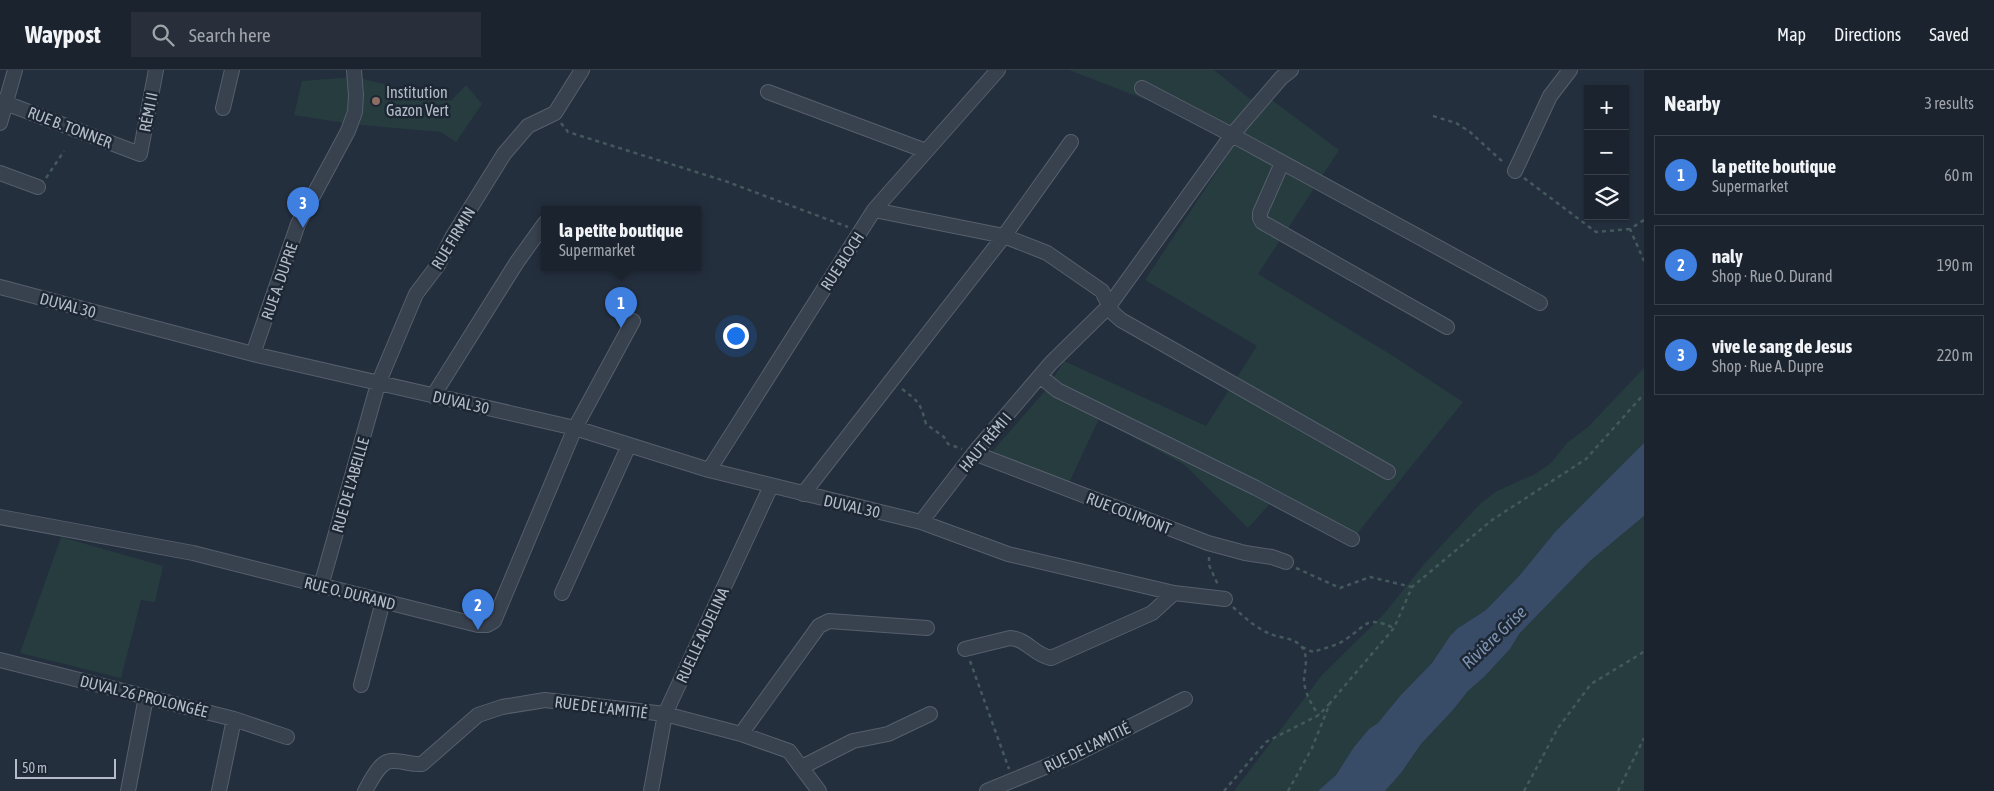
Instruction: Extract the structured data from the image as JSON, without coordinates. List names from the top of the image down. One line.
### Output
{"streets":{"street":["RÉMI II","RUE B. TONNER","RUE FIRMIN","RUE BLOCH","RUE A. DUPRE","DUVAL 30","HAUT RÉMI I","RUE DE L'ABEILLE","RUE COLIMONT","RUE O. DURAND","RUELLE ALDELINA","DUVAL 26 PROLONGÉE","RUE DE L'AMITIÉ"]},"crossings":[["RÉMI II","RUE B. TONNER"],["RUE FIRMIN","DUVAL 30"],["RUE FIRMIN","RUE DE L'ABEILLE"],["RUE BLOCH","DUVAL 30"],["RUE A. DUPRE","DUVAL 30"],["DUVAL 30","HAUT RÉMI I"],["DUVAL 30","RUE DE L'ABEILLE"],["DUVAL 30","RUE O. DURAND"],["DUVAL 30","RUELLE ALDELINA"],["HAUT RÉMI I","RUE COLIMONT"],["RUE DE L'ABEILLE","RUE O. DURAND"],["RUELLE ALDELINA","RUE DE L'AMITIÉ"]],"water":["Rivière Grise"],"places":["Institution Gazon Vert"],"scale_bar":"50 m","page":{"header":"Waypost","search":"Search here","nav":["Map","Directions","Saved"],"heading":["Nearby","3 results"],"map_buttons":["+","−"],"list":[{"mark":"1","name":"la petite boutique","note":"Supermarket","value":"60 m"},{"mark":"2","name":"naly","note":"Shop · Rue O. Durand","value":"190 m"},{"mark":"3","name":"vive le sang de Jesus","note":"Shop · Rue A. Dupre","value":"220 m"}],"pins":["3","1","2"],"popup":["la petite boutique","Supermarket"],"scale":"50 m"}}
